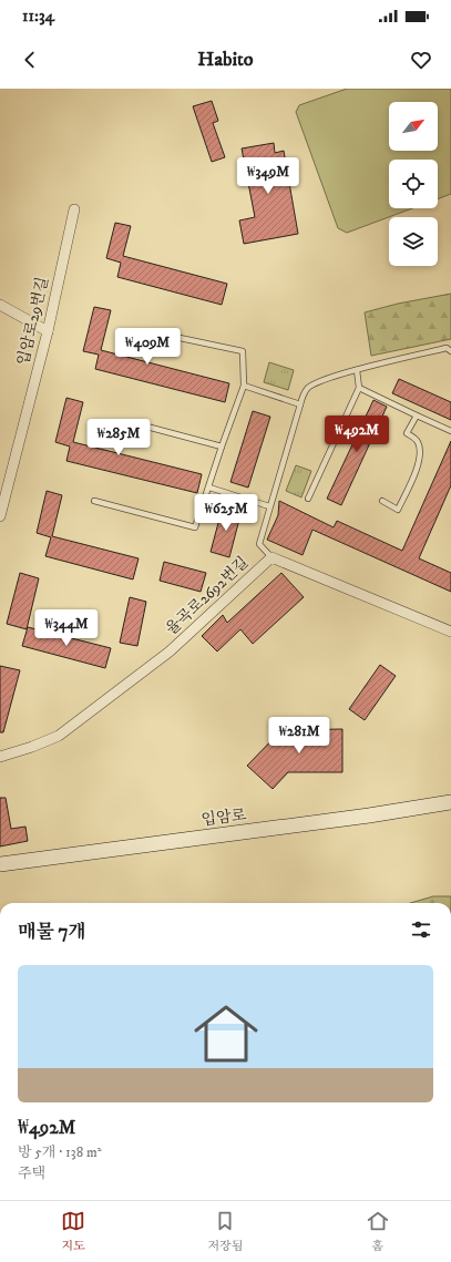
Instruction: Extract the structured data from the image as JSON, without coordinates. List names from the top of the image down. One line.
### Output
{"streets":{"street":["입암로29번길","율곡로2692번길","입암로"]},"north":"top right","page":{"status":"11:34","header":"Habito","price":["₩349M","₩409M","₩492M","₩285M","₩625M","₩344M","₩281M"],"heading":"매물 7개","list":[{"name":"₩492M","note":"방 5개 · 138 m² · 주택"}],"tabs":["지도","저장됨","홈"]}}
